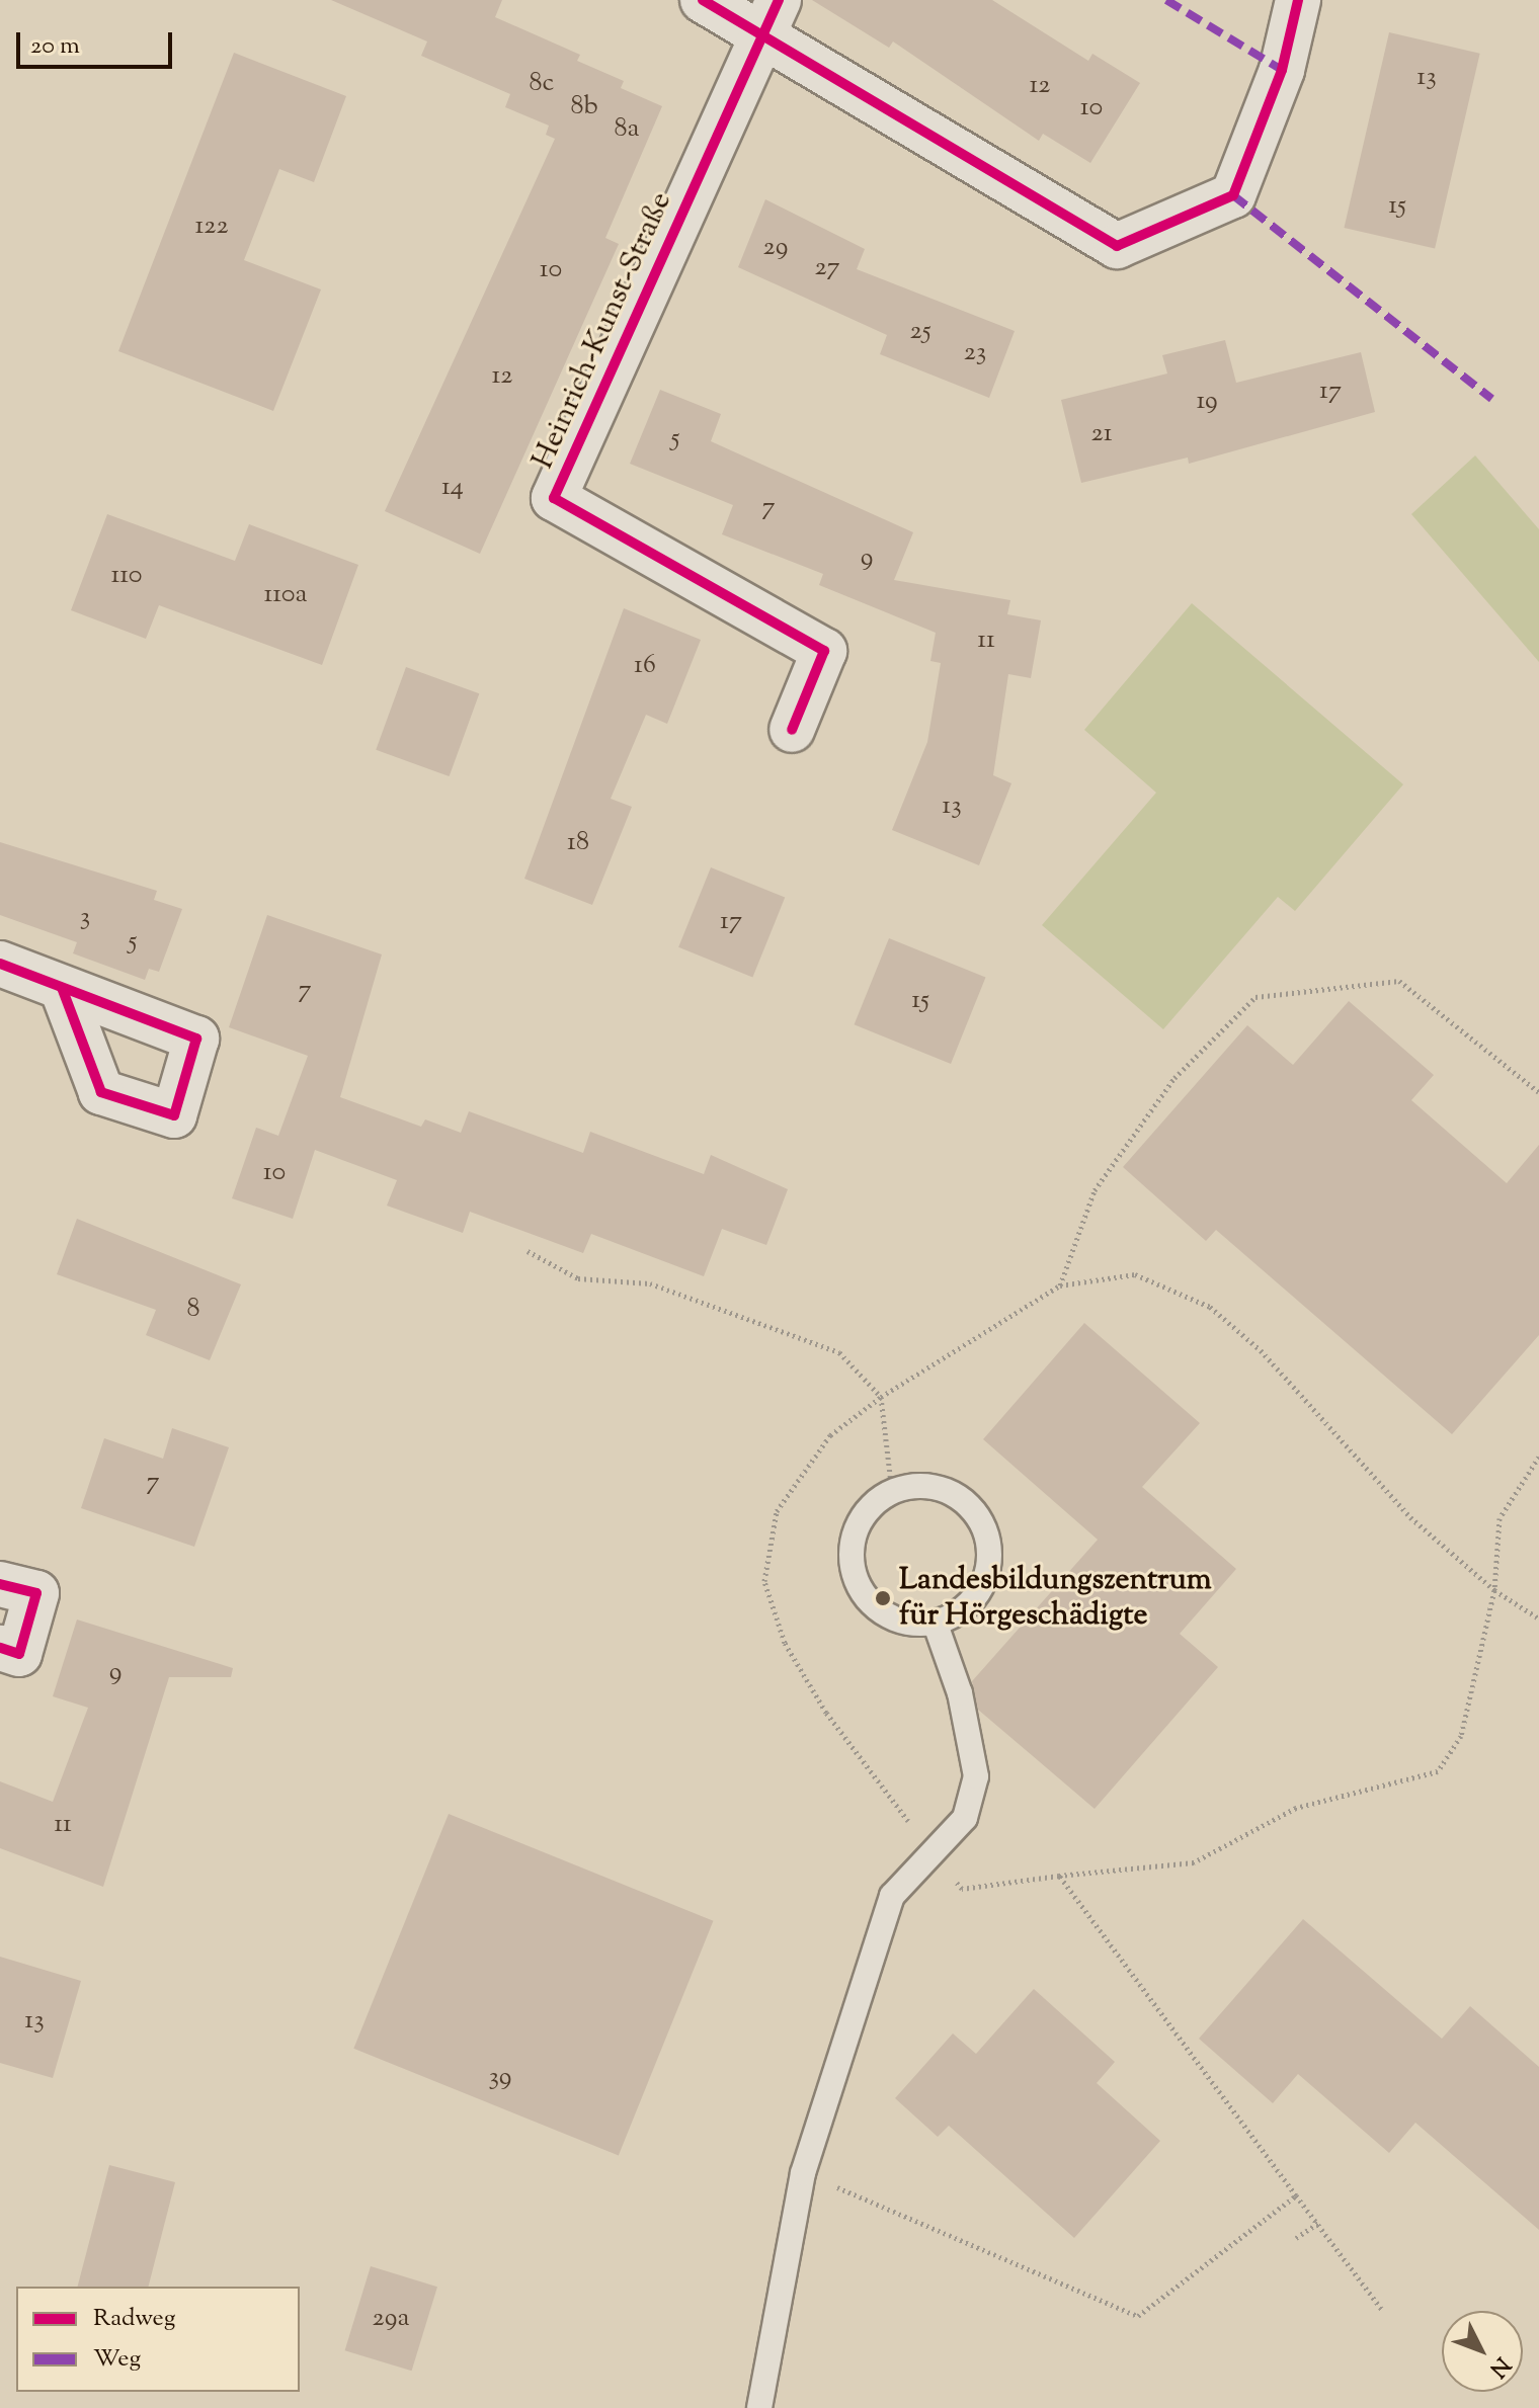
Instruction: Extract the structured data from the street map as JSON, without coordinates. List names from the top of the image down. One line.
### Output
{"streets":{"street":["Heinrich-Kunst-Straße"]},"places":["Landesbildungszentrum für Hörgeschädigte"],"house_numbers":["13","8c","12","8b","10","8a","15","122","29","27","10","25","23","12","17","19","21","5","14","7","9","110","110a","11","16","13","18","3","17","5","7","15","10","8","7","9","11","13","39","29a"],"legend":["Radweg","Weg"],"scale_bar":"20 m","north":"bottom right"}
